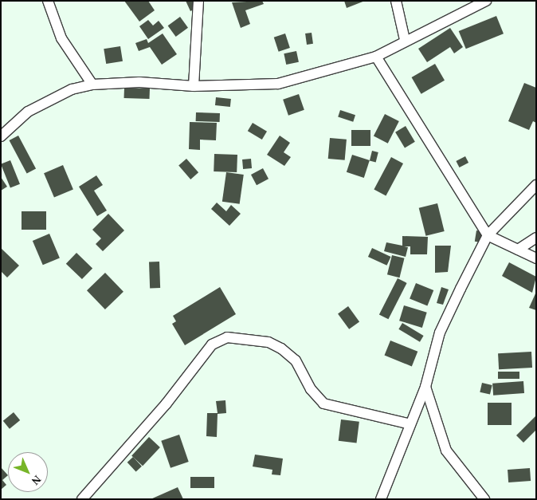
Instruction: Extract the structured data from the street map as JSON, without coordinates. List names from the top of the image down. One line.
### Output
{"north":"bottom right"}
